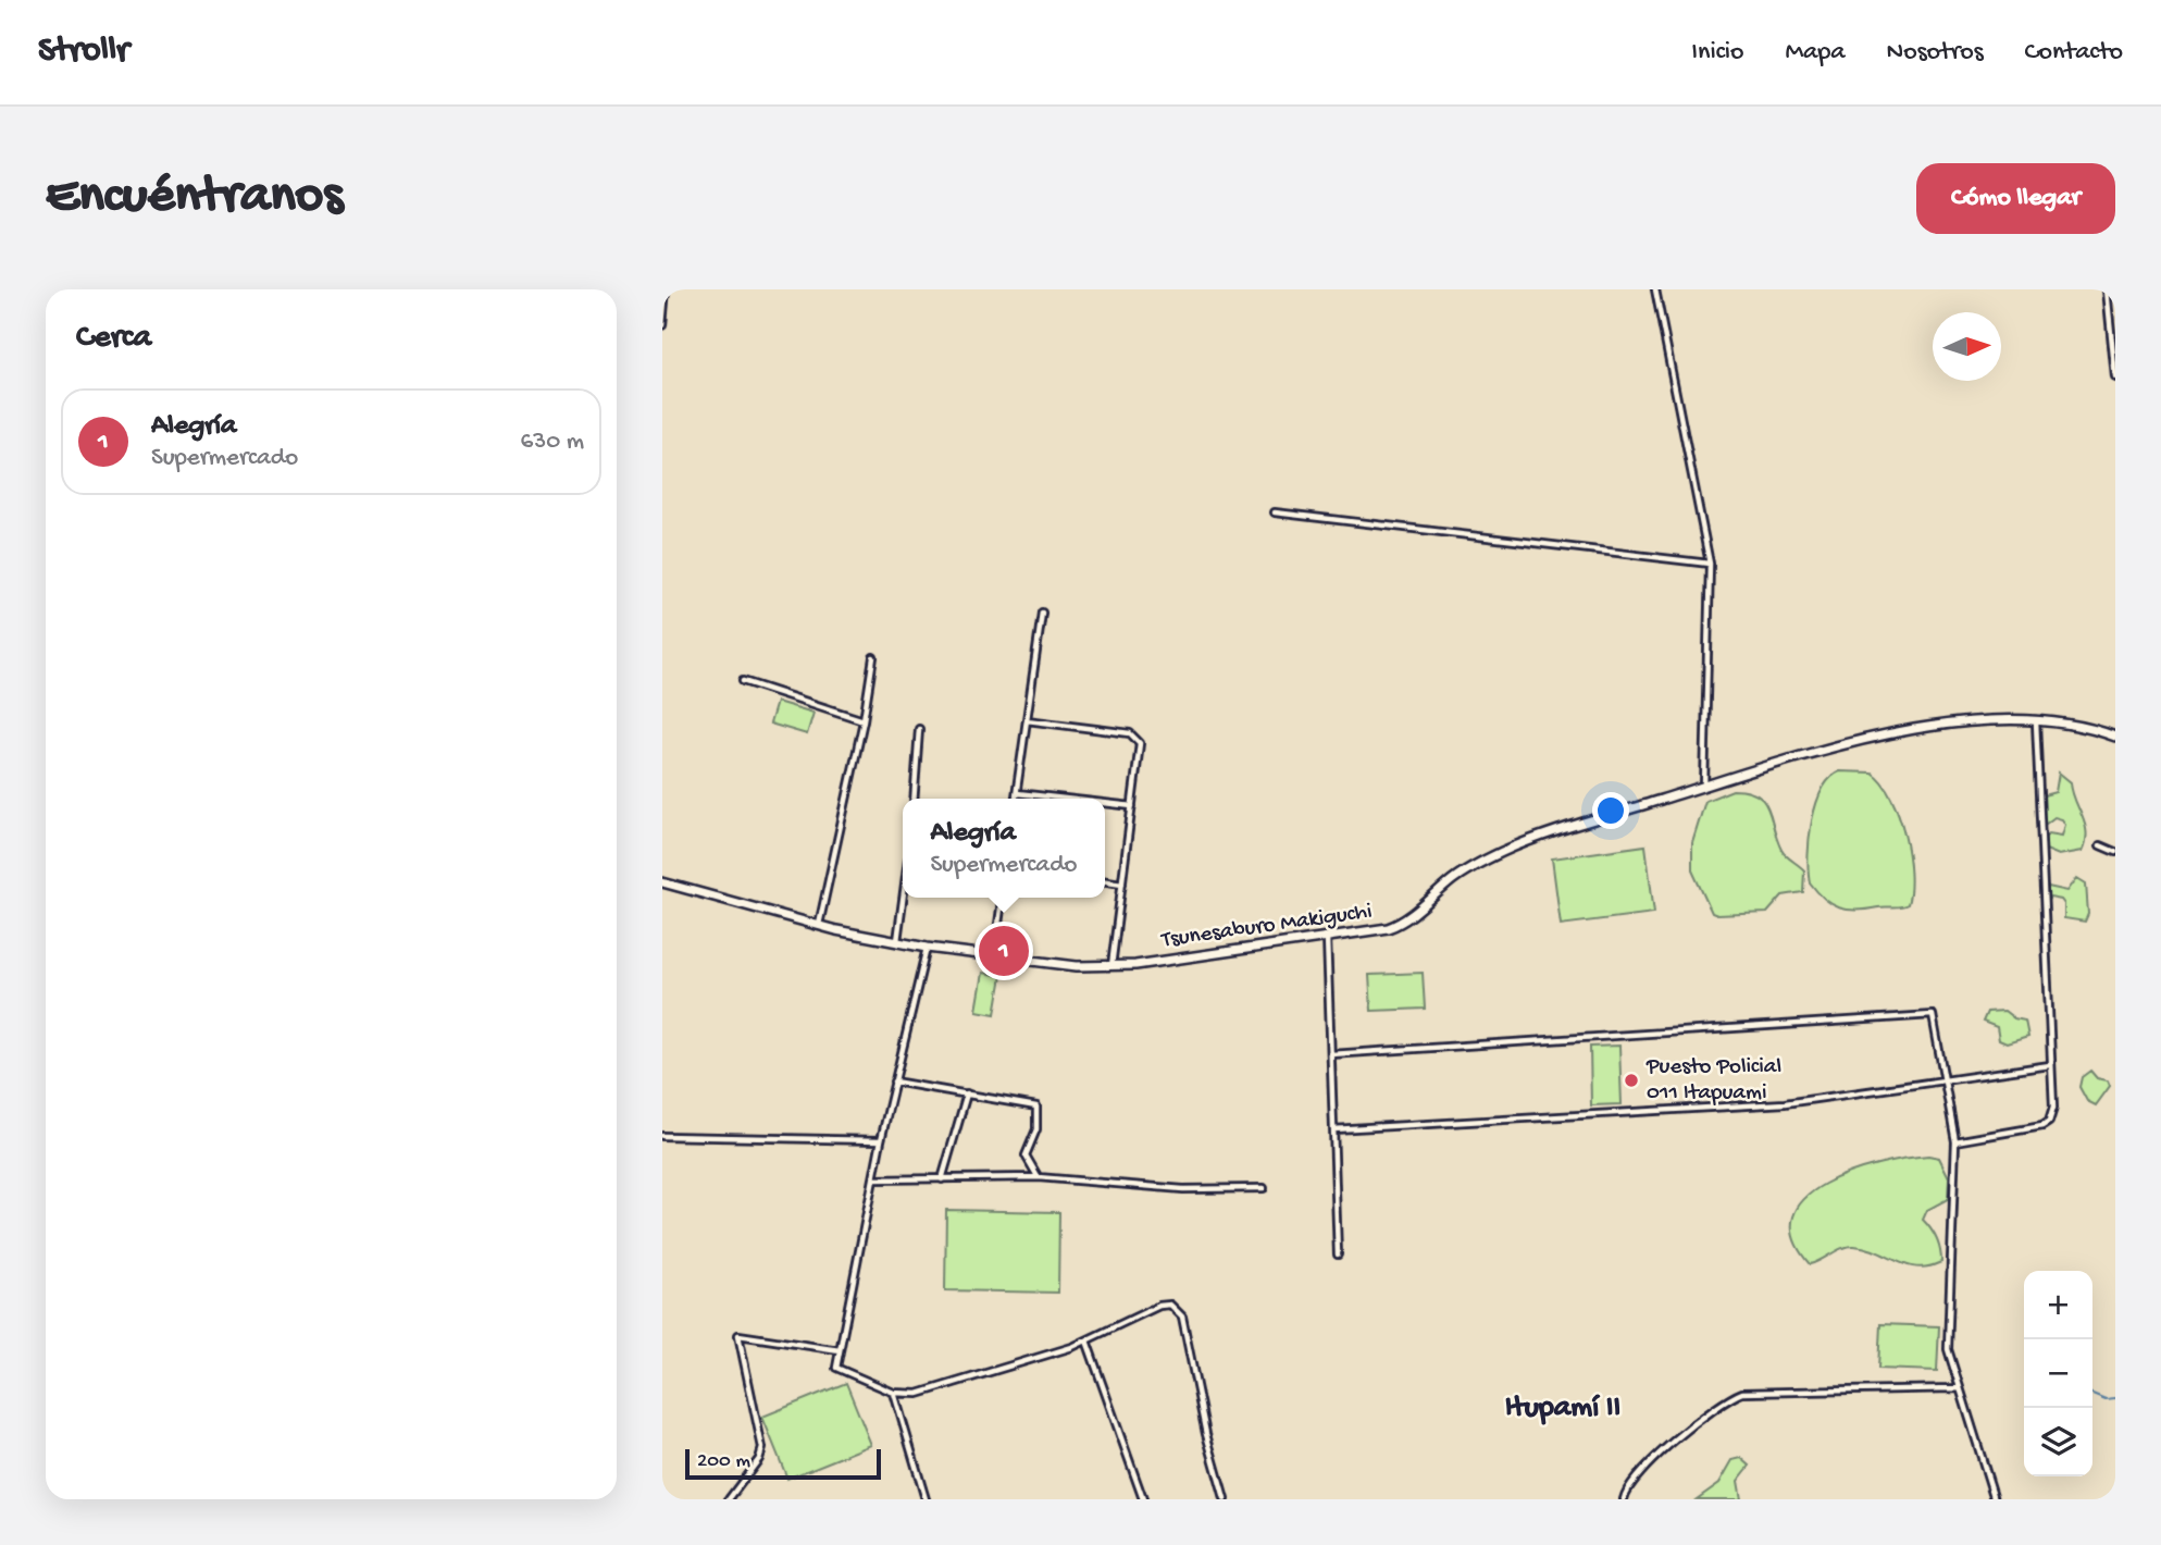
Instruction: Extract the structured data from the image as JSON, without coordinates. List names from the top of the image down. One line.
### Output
{"streets":{"street":["Tsunesaburo Makiguchi"]},"districts":["Itupamí II"],"places":["Puesto Policial 011 Itapuami"],"scale_bar":"200 m","north":"right","page":{"header":"Strollr","nav":["Inicio","Mapa","Nosotros","Contacto"],"buttons":"Cómo llegar","title":"Encuéntranos","heading":"Cerca","list":[{"mark":"1","name":"Alegría","note":"Supermercado","value":"630 m"}],"popup":["Alegría","Supermercado"],"pins":"1","map_buttons":["+","−"],"scale":"200 m"}}
